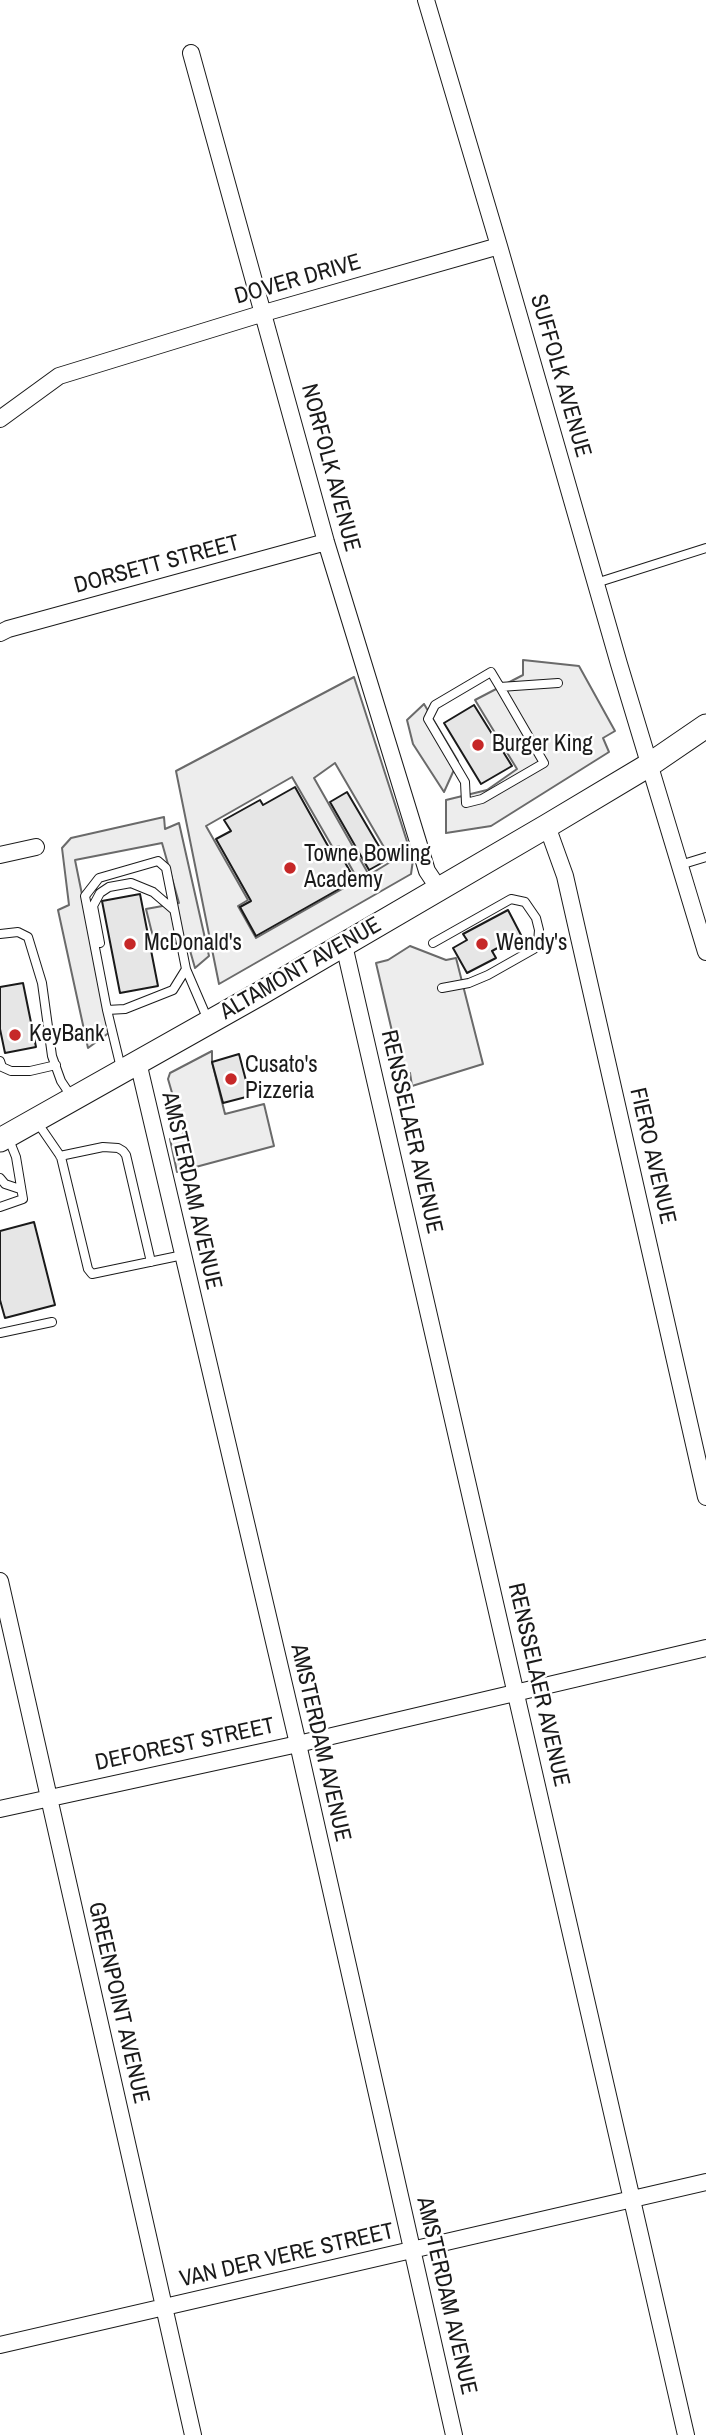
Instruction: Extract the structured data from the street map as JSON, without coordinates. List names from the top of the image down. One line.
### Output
{"streets":{"main road":["ALTAMONT AVENUE"],"street":["DOVER DRIVE","SUFFOLK AVENUE","NORFOLK AVENUE","DORSETT STREET","RENSSELAER AVENUE","FIERO AVENUE","AMSTERDAM AVENUE","DEFOREST STREET","GREENPOINT AVENUE","VAN DER VERE STREET"]},"crossings":[["DOVER DRIVE","SUFFOLK AVENUE"],["DOVER DRIVE","NORFOLK AVENUE"],["SUFFOLK AVENUE","ALTAMONT AVENUE"],["NORFOLK AVENUE","DORSETT STREET"],["NORFOLK AVENUE","ALTAMONT AVENUE"],["ALTAMONT AVENUE","RENSSELAER AVENUE"],["ALTAMONT AVENUE","FIERO AVENUE"],["ALTAMONT AVENUE","AMSTERDAM AVENUE"],["RENSSELAER AVENUE","DEFOREST STREET"],["RENSSELAER AVENUE","VAN DER VERE STREET"],["AMSTERDAM AVENUE","DEFOREST STREET"],["AMSTERDAM AVENUE","VAN DER VERE STREET"],["DEFOREST STREET","GREENPOINT AVENUE"],["GREENPOINT AVENUE","VAN DER VERE STREET"]],"places":["Burger King","Towne Bowling Academy","McDonald's","Wendy's","KeyBank","Cusato's Pizzeria"]}
